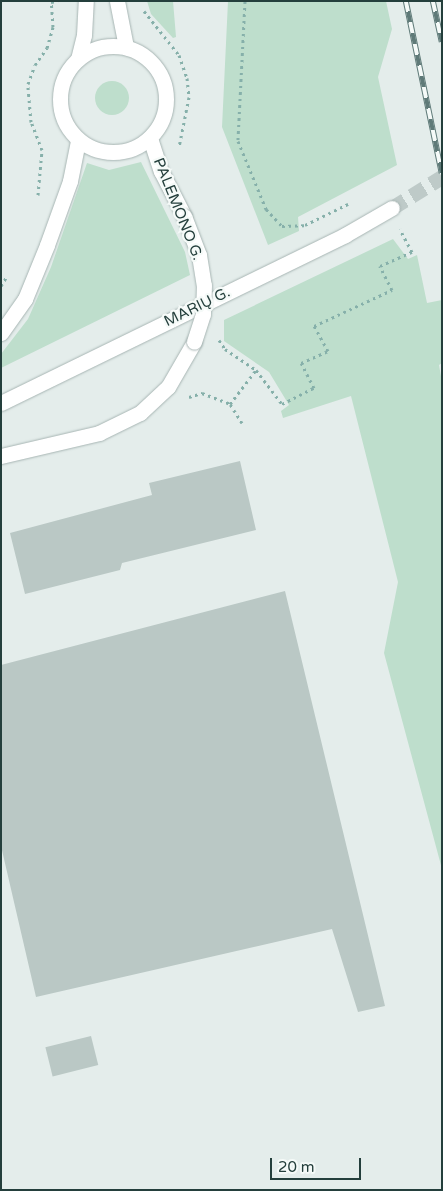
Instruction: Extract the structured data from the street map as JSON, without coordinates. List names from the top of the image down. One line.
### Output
{"streets":{"street":["PALEMONO G.","MARIŲ G."]},"scale_bar":"20 m"}
